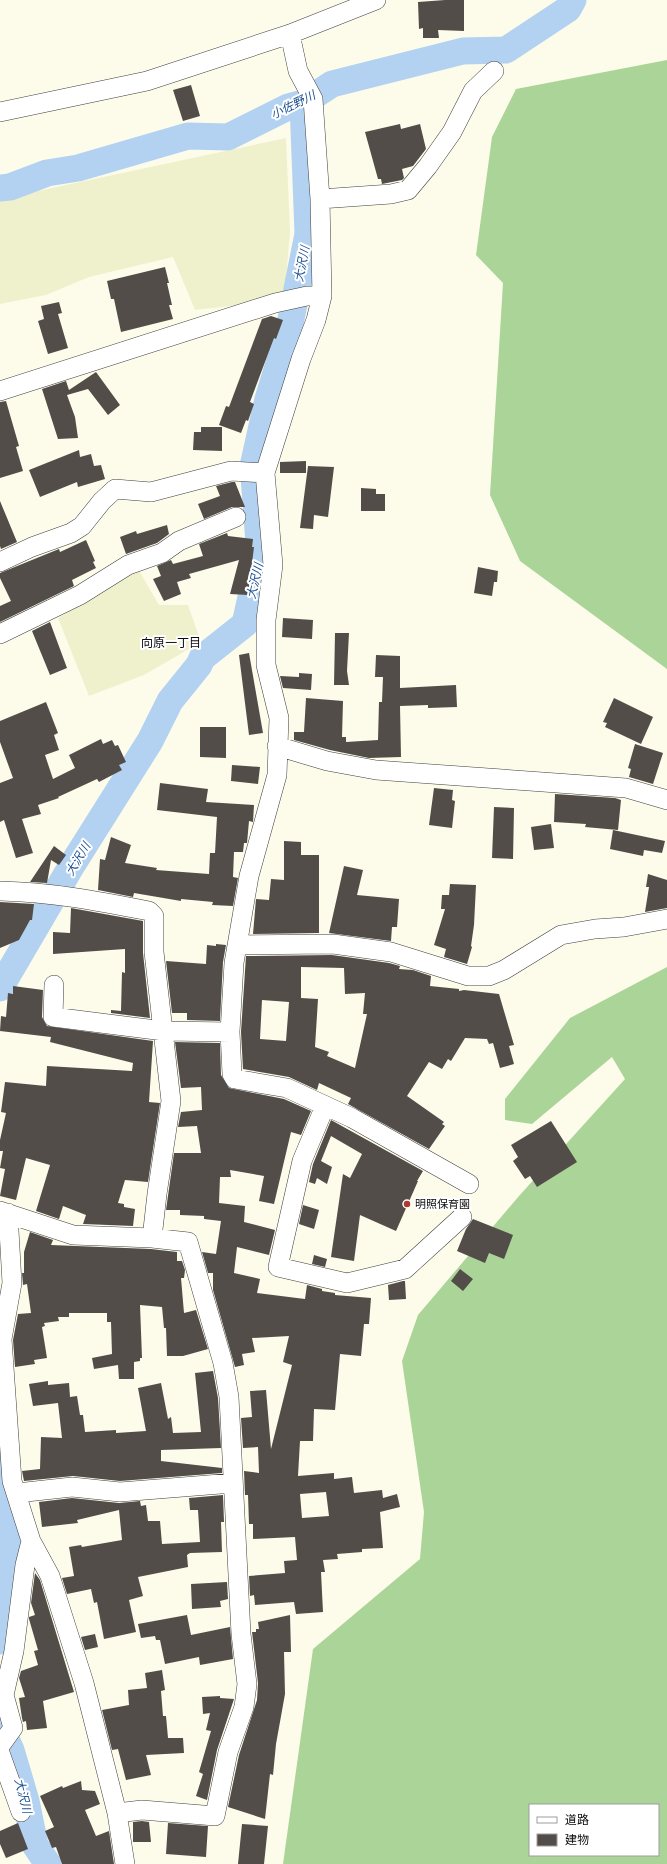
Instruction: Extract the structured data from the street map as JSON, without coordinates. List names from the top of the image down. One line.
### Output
{"districts":["向原一丁目"],"water":["小佐野川","大沢川"],"places":["明照保育園"],"legend":["道路","建物"]}
